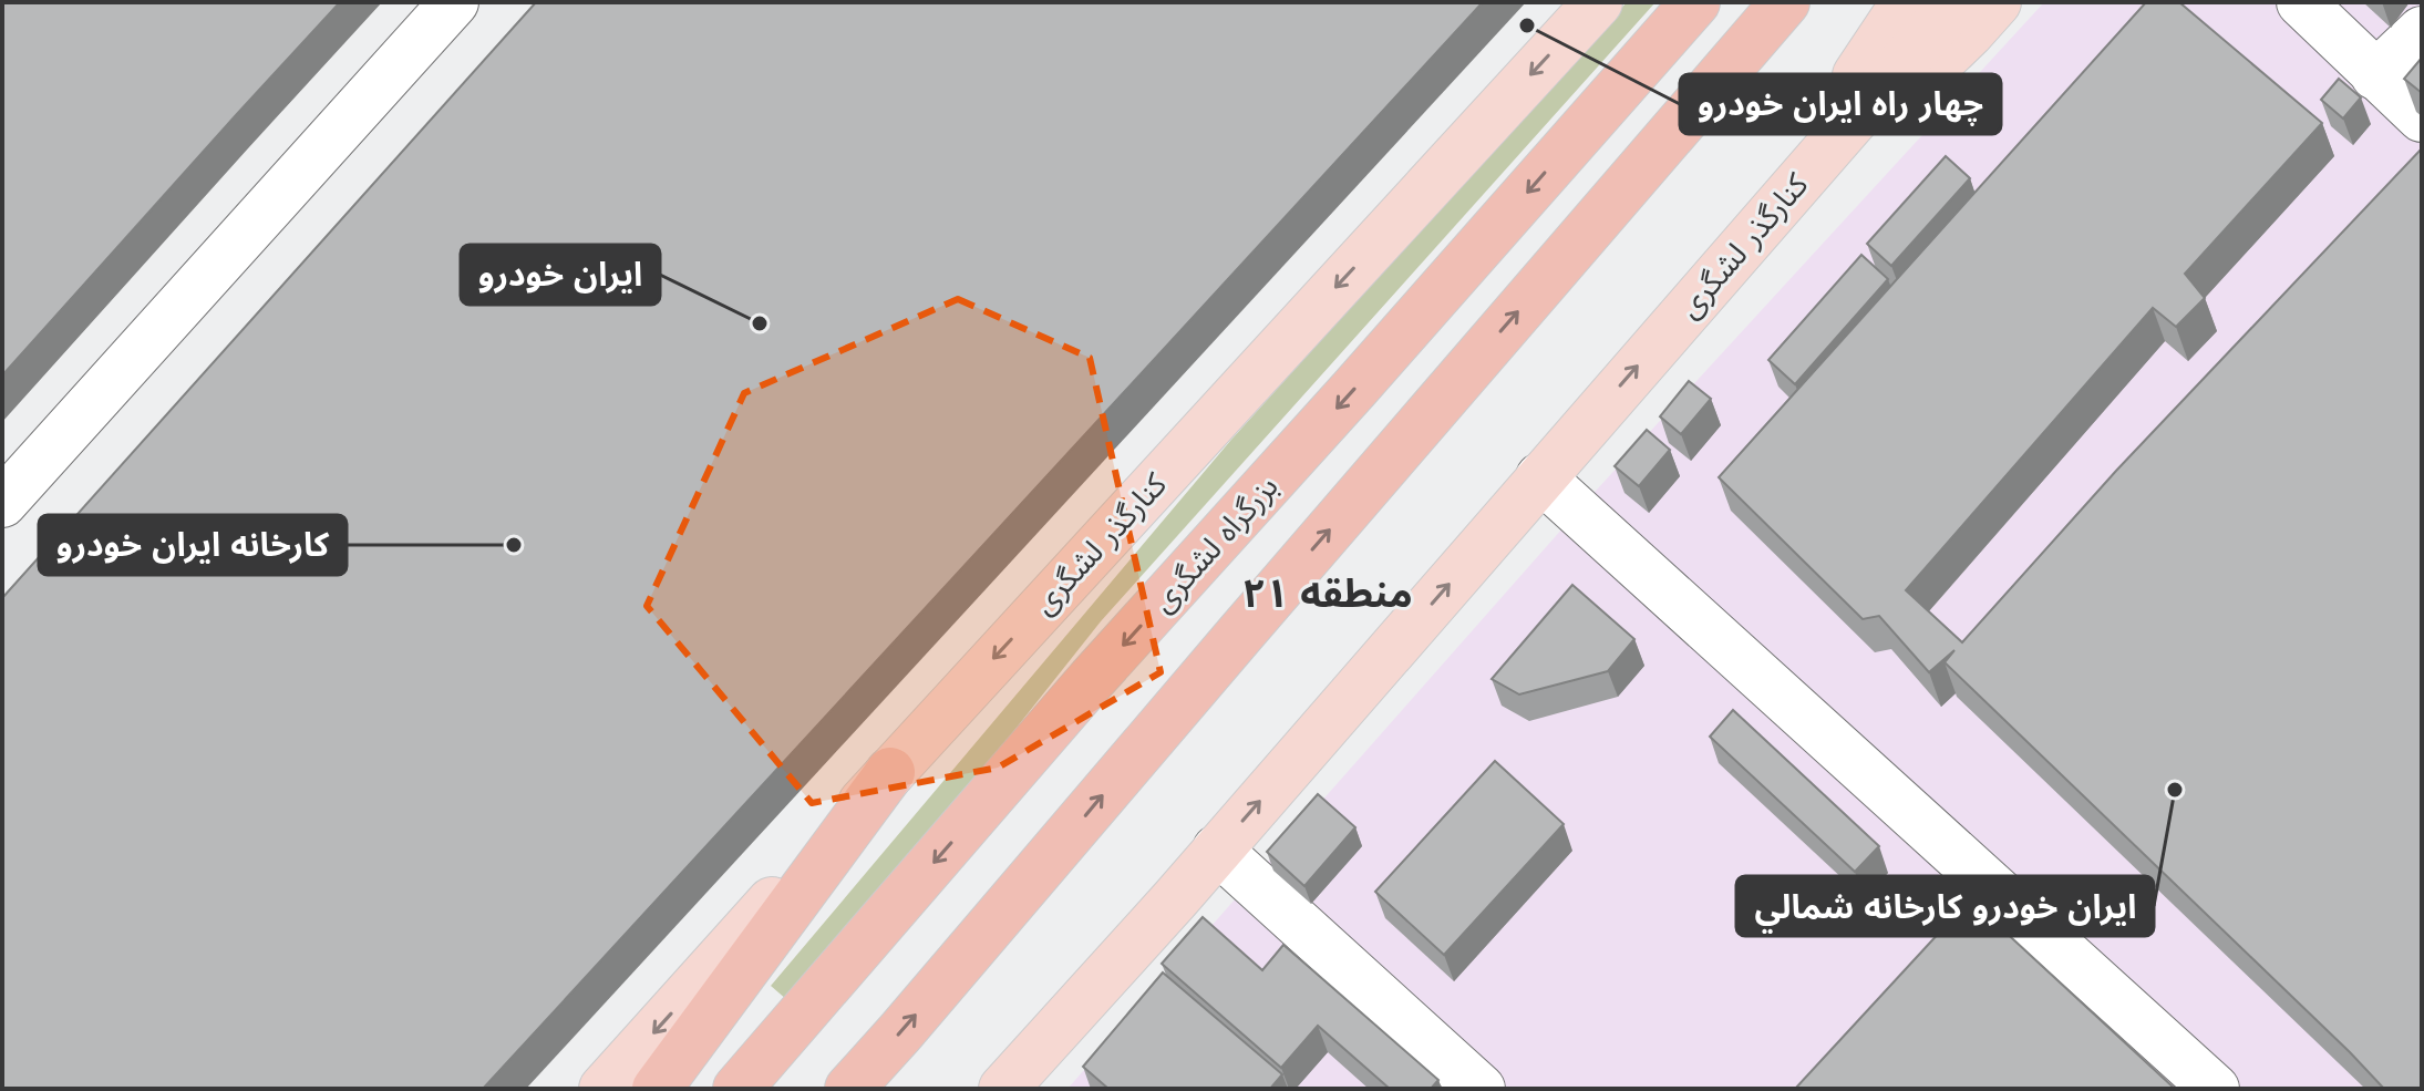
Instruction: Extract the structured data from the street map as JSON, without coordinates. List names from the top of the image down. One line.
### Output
{"streets":{"highway":["بزرگراه لشگری"],"main road":["کنارگذر لشگری"]},"districts":["منطقه ۲۱"],"places":["چهار راه ایران خودرو","ایران خودرو","کارخانه ایران خودرو","ايران خودرو كارخانه شمالي"]}
